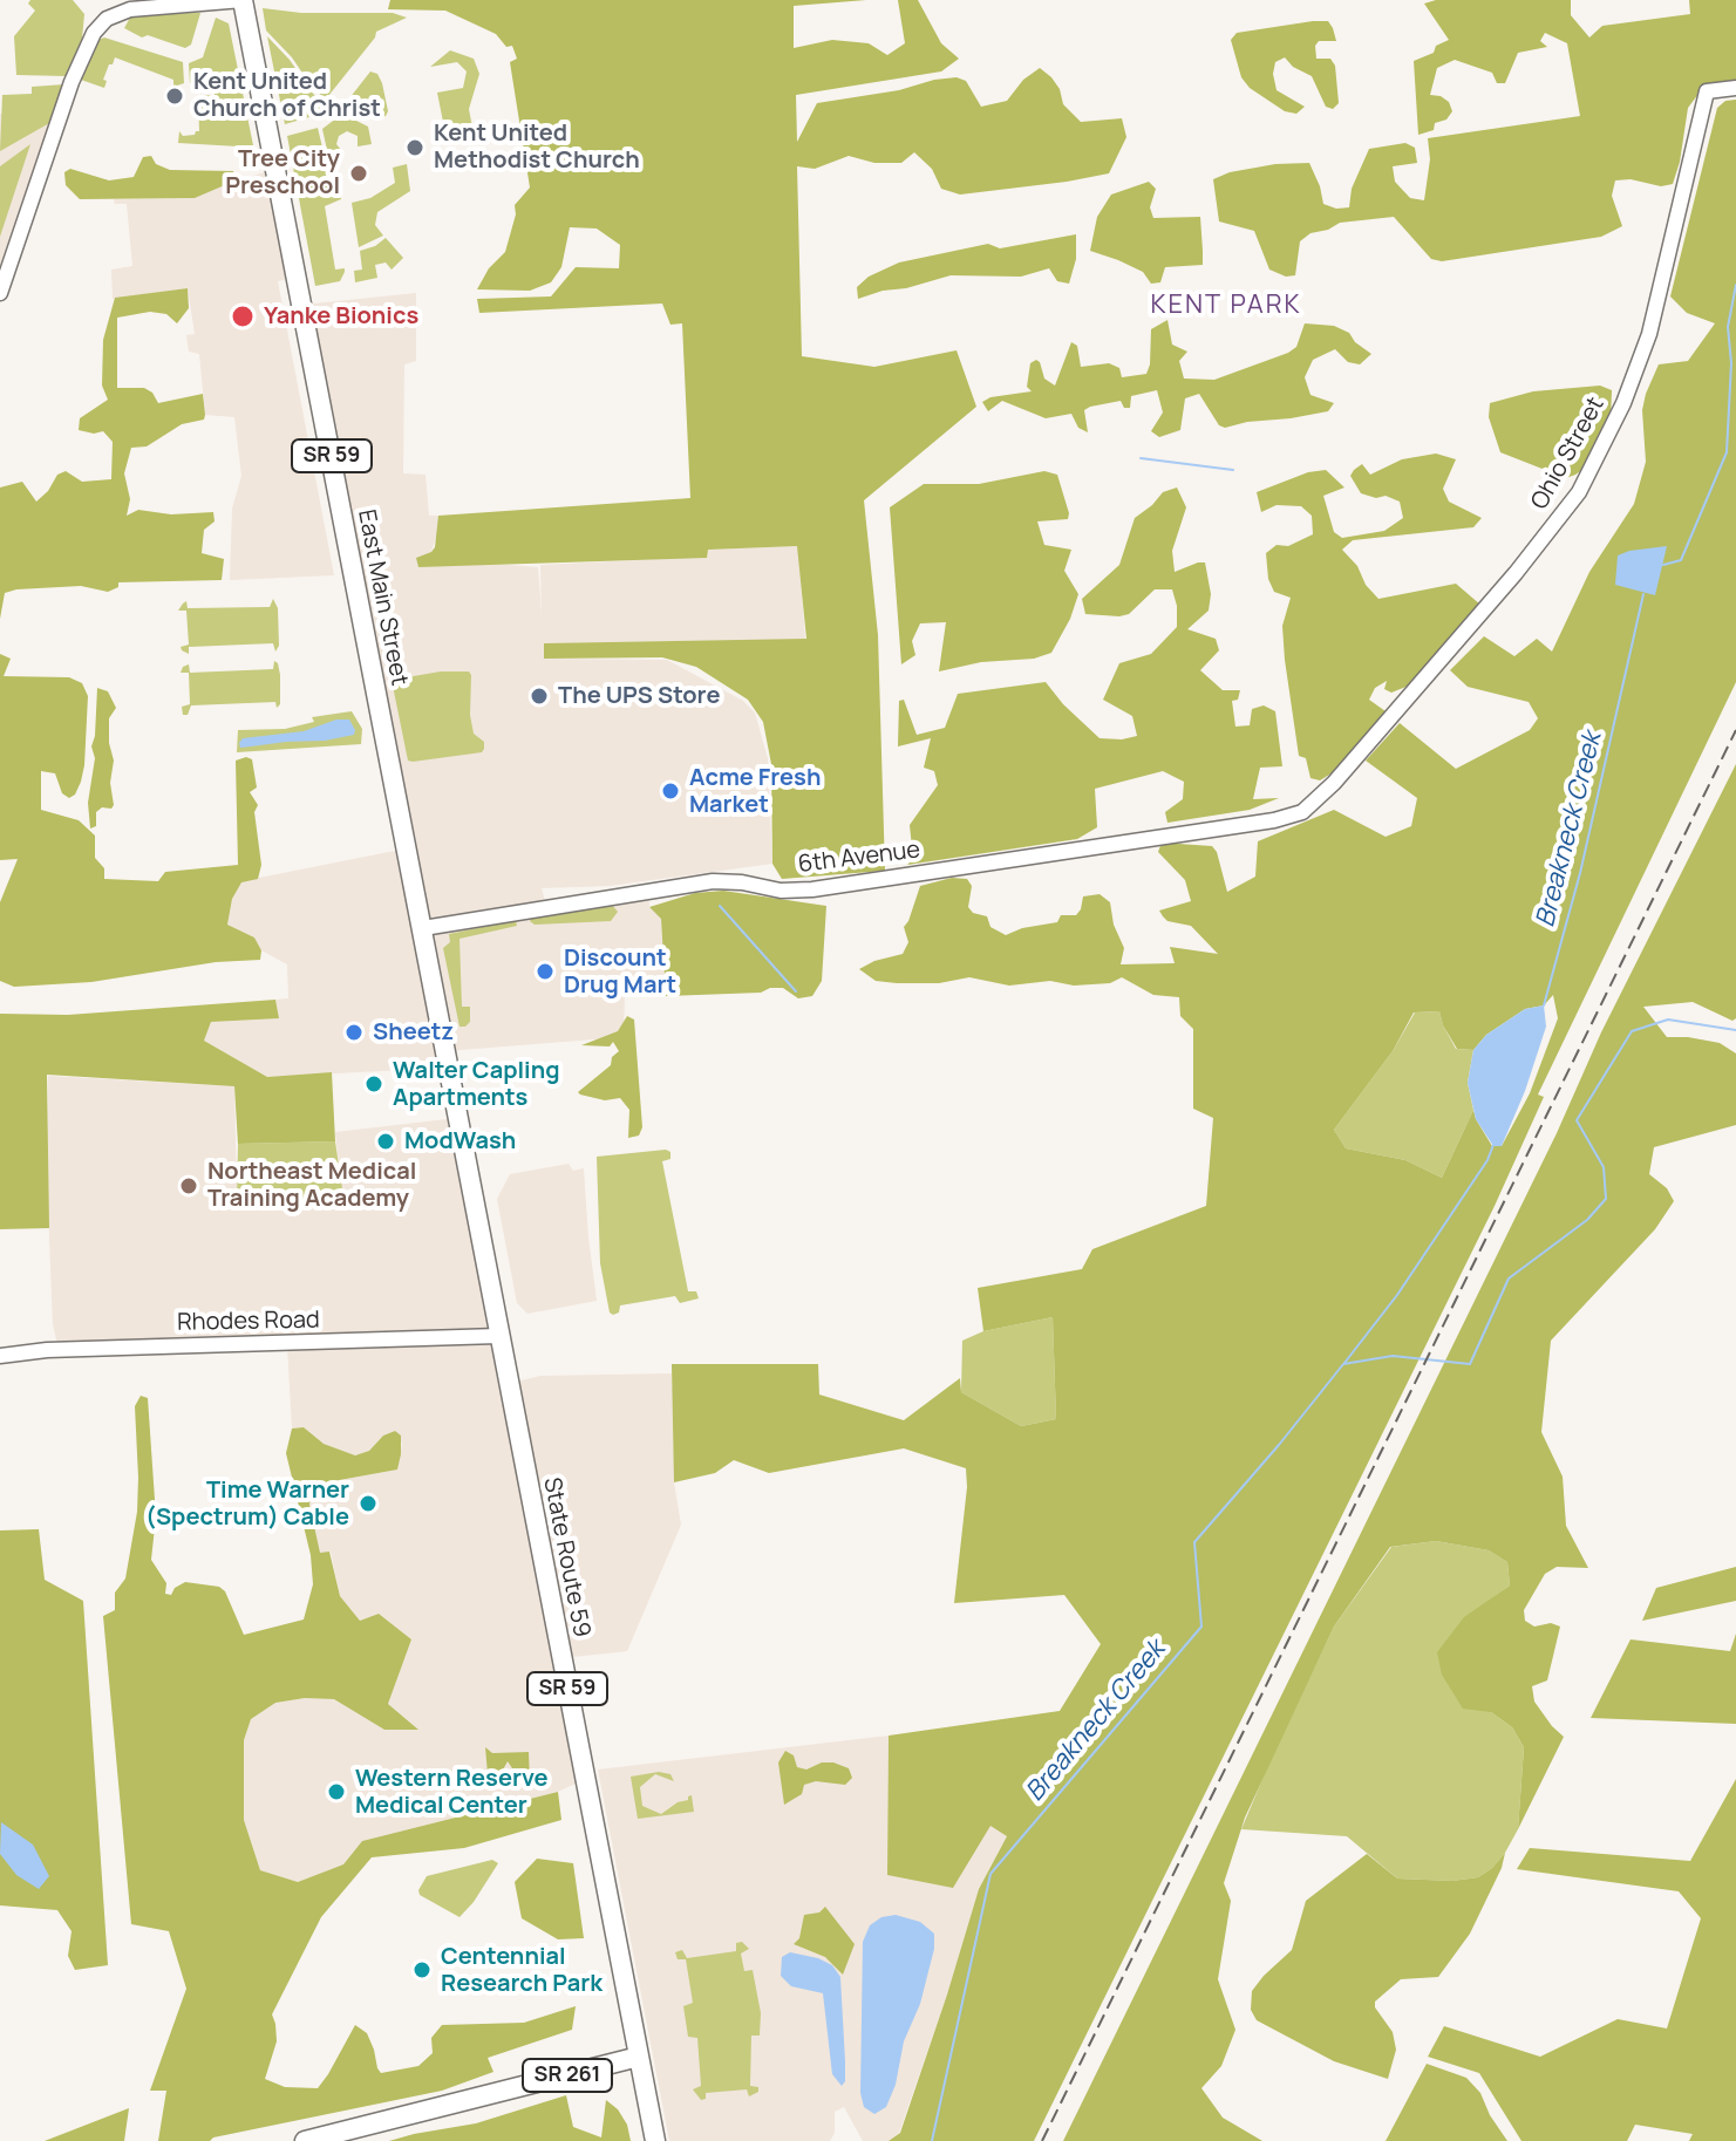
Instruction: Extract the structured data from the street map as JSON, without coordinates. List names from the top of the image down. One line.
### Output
{"streets":{"main road":["SR 59","East Main Street","State Route 59","SR 261"],"street":["Ohio Street","6th Avenue","Rhodes Road"]},"crossings":[["Ohio Street","6th Avenue"],["East Main Street","6th Avenue"],["East Main Street","State Route 59"],["Rhodes Road","State Route 59"],["State Route 59","SR 261"]],"districts":["KENT PARK"],"water":["Breakneck Creek"],"places":["Kent United Church of Christ","Kent United Methodist Church","Tree City Preschool","Yanke Bionics","The UPS Store","Acme Fresh Market","Discount Drug Mart","Sheetz","Walter Capling Apartments","ModWash","Northeast Medical Training Academy","Time Warner (Spectrum) Cable","Western Reserve Medical Center","Centennial Research Park"]}
